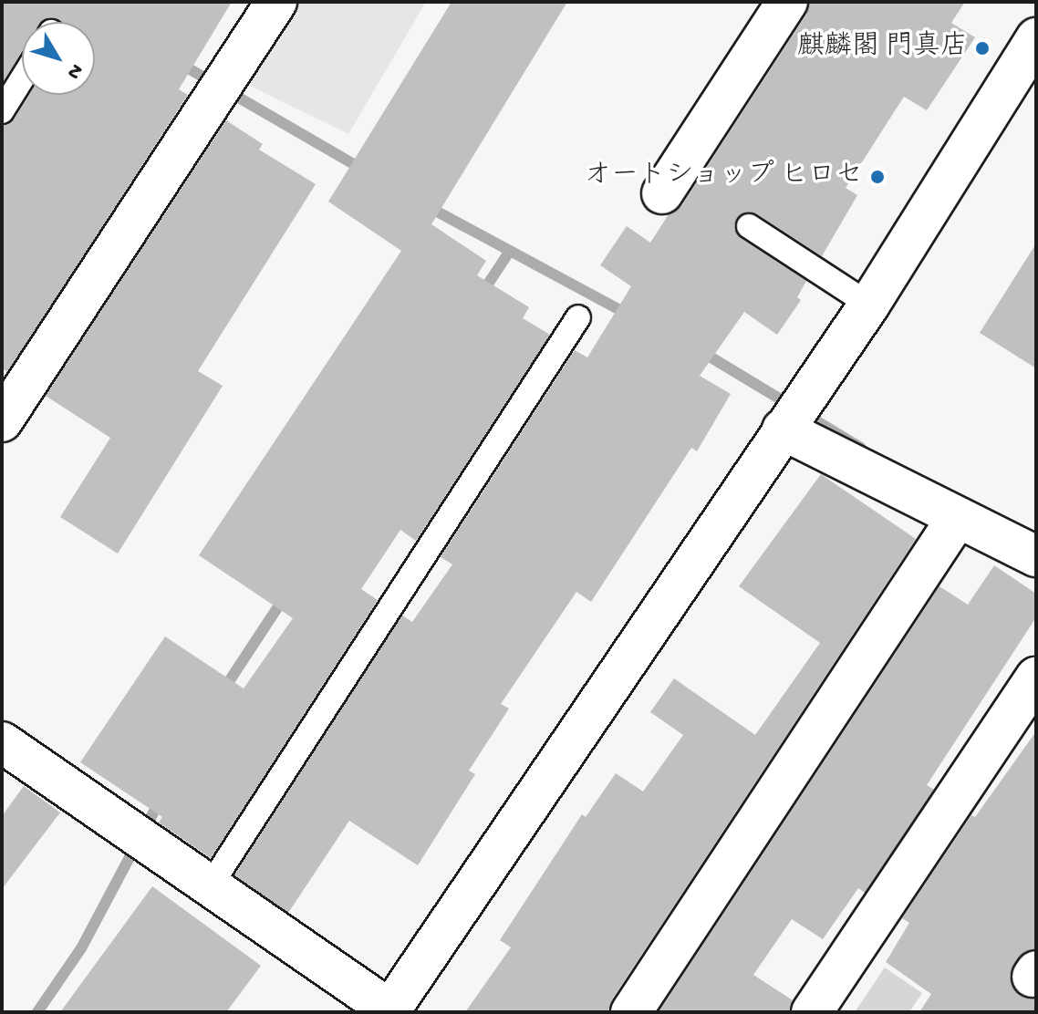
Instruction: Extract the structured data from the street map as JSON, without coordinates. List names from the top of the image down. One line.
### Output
{"places":["麒麟閣 門真店","オートショップ ヒロセ"],"north":"bottom right"}
